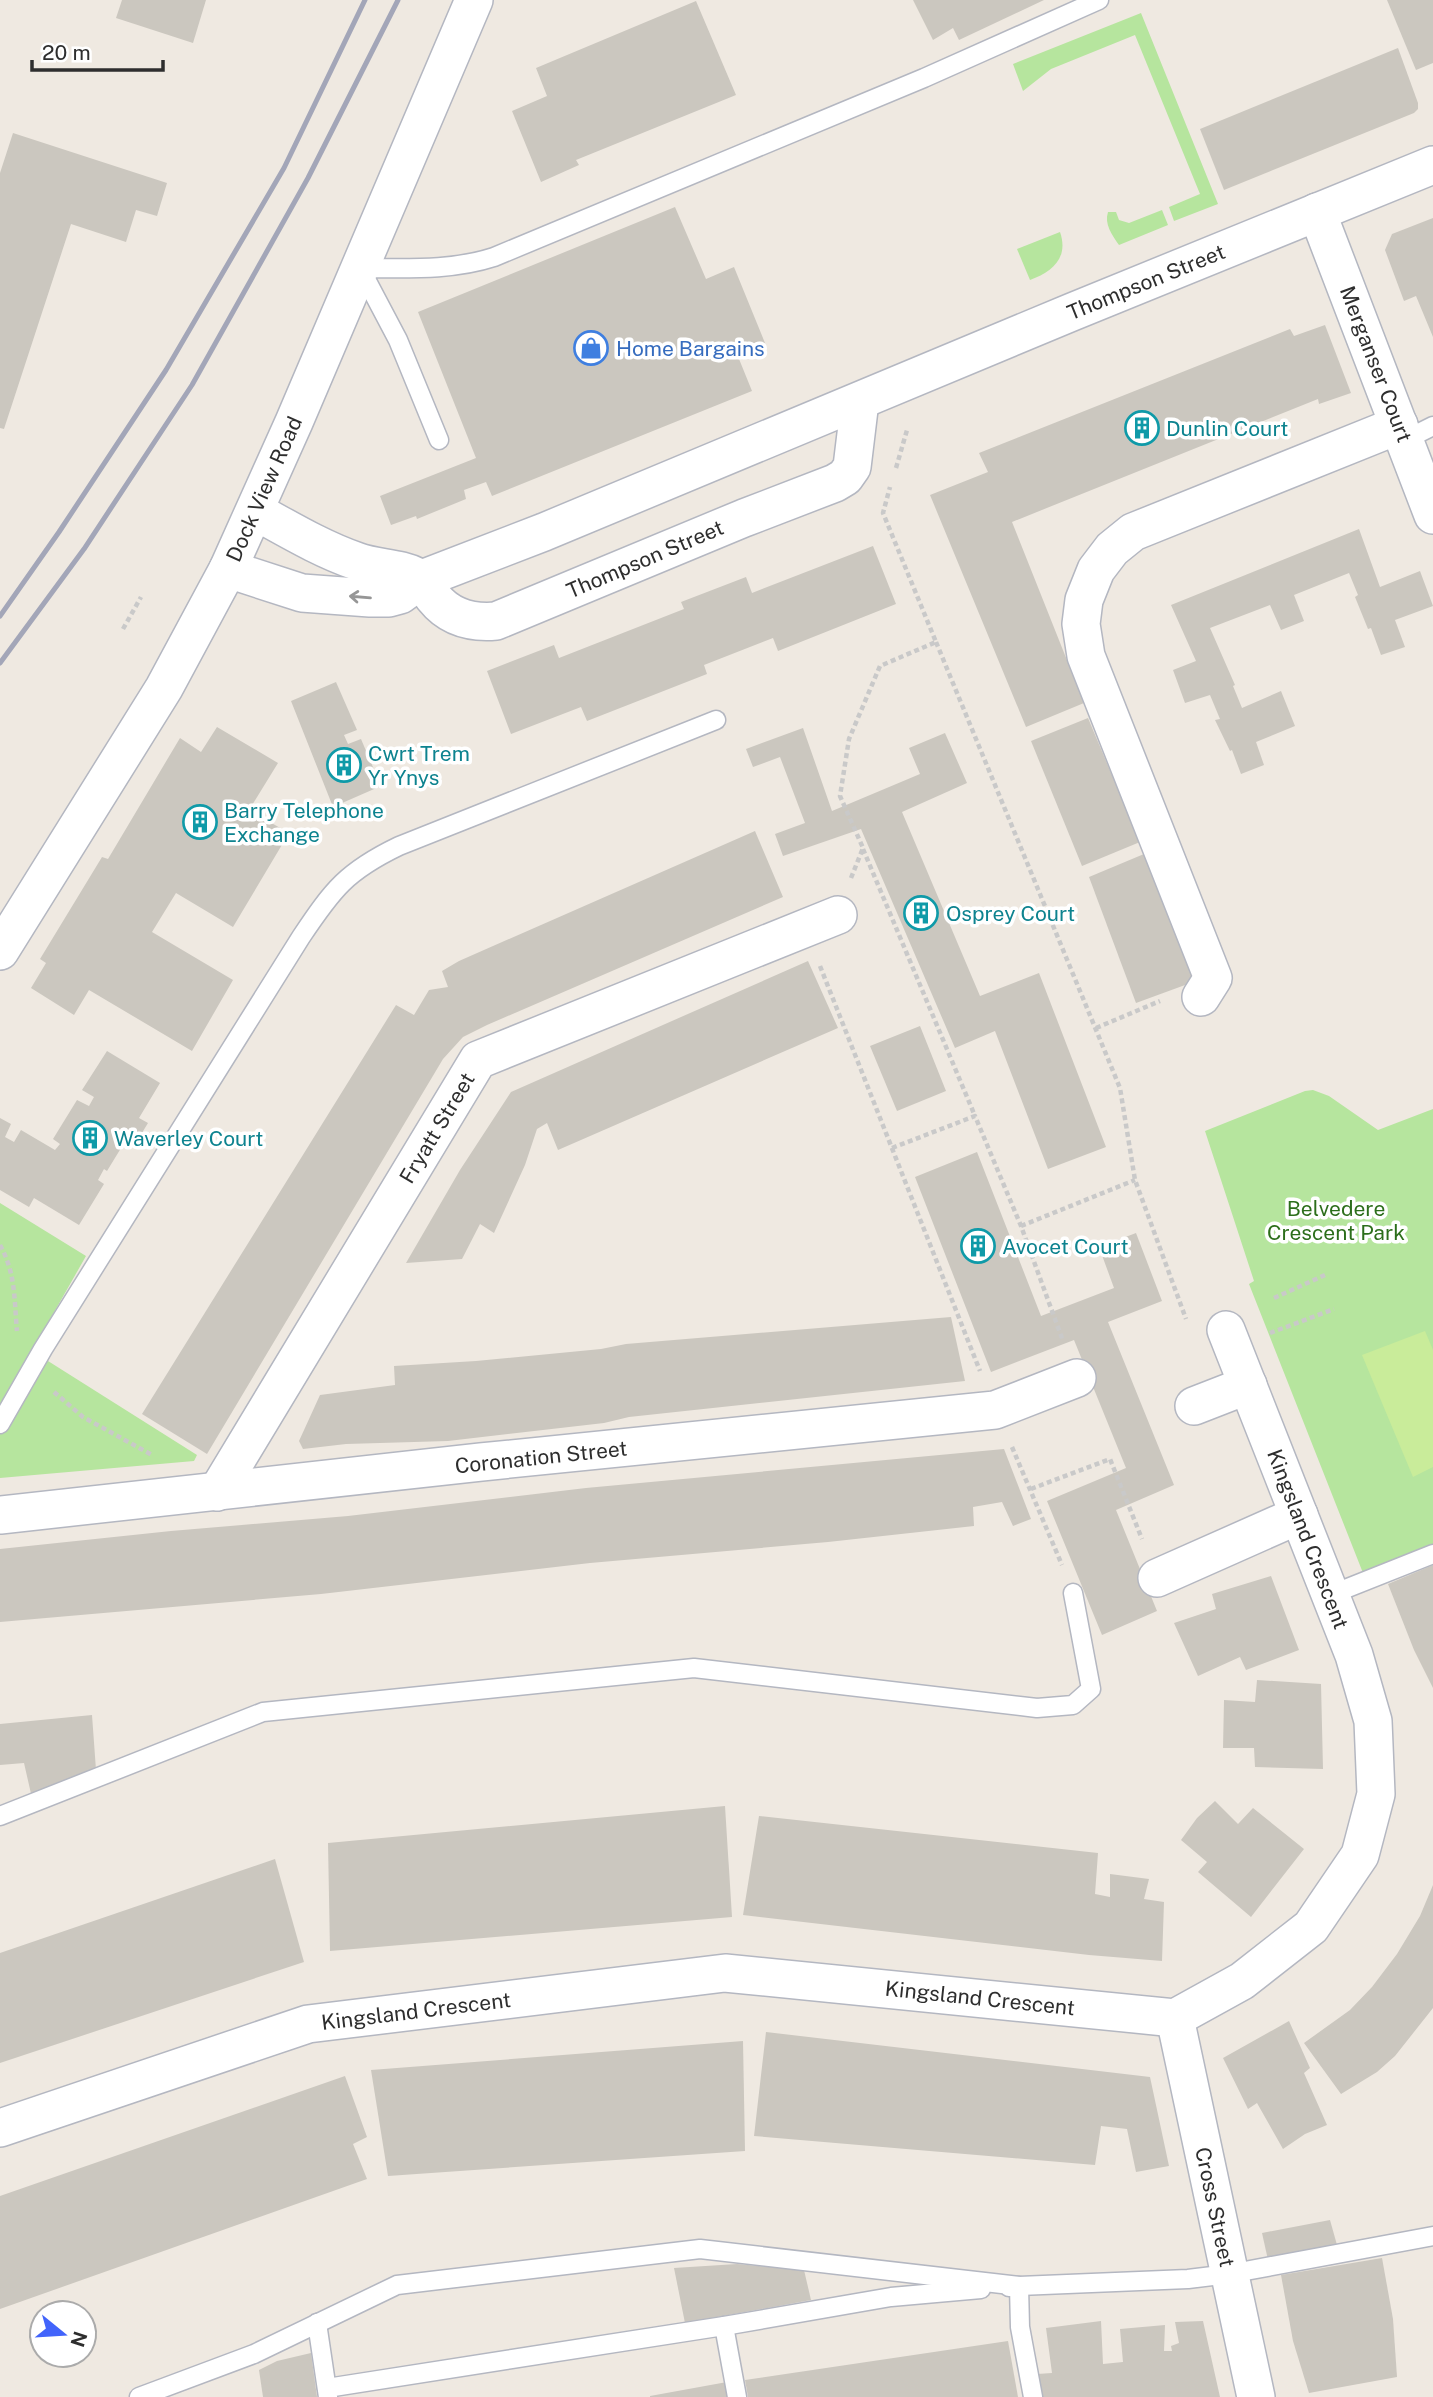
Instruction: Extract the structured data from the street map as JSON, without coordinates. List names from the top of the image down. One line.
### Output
{"streets":{"street":["Thompson Street","Merganser Court","Dock View Road","Fryatt Street","Coronation Street","Kingsland Crescent","Cross Street"]},"crossings":[["Thompson Street","Merganser Court"],["Thompson Street","Dock View Road"],["Fryatt Street","Coronation Street"],["Kingsland Crescent","Cross Street"]],"parks":["Belvedere Crescent Park"],"places":{"shop":["Home Bargains"],"building":["Dunlin Court","Cwrt Trem Yr Ynys","Barry Telephone Exchange","Osprey Court","Waverley Court","Avocet Court"]},"scale_bar":"20 m","north":"right"}
